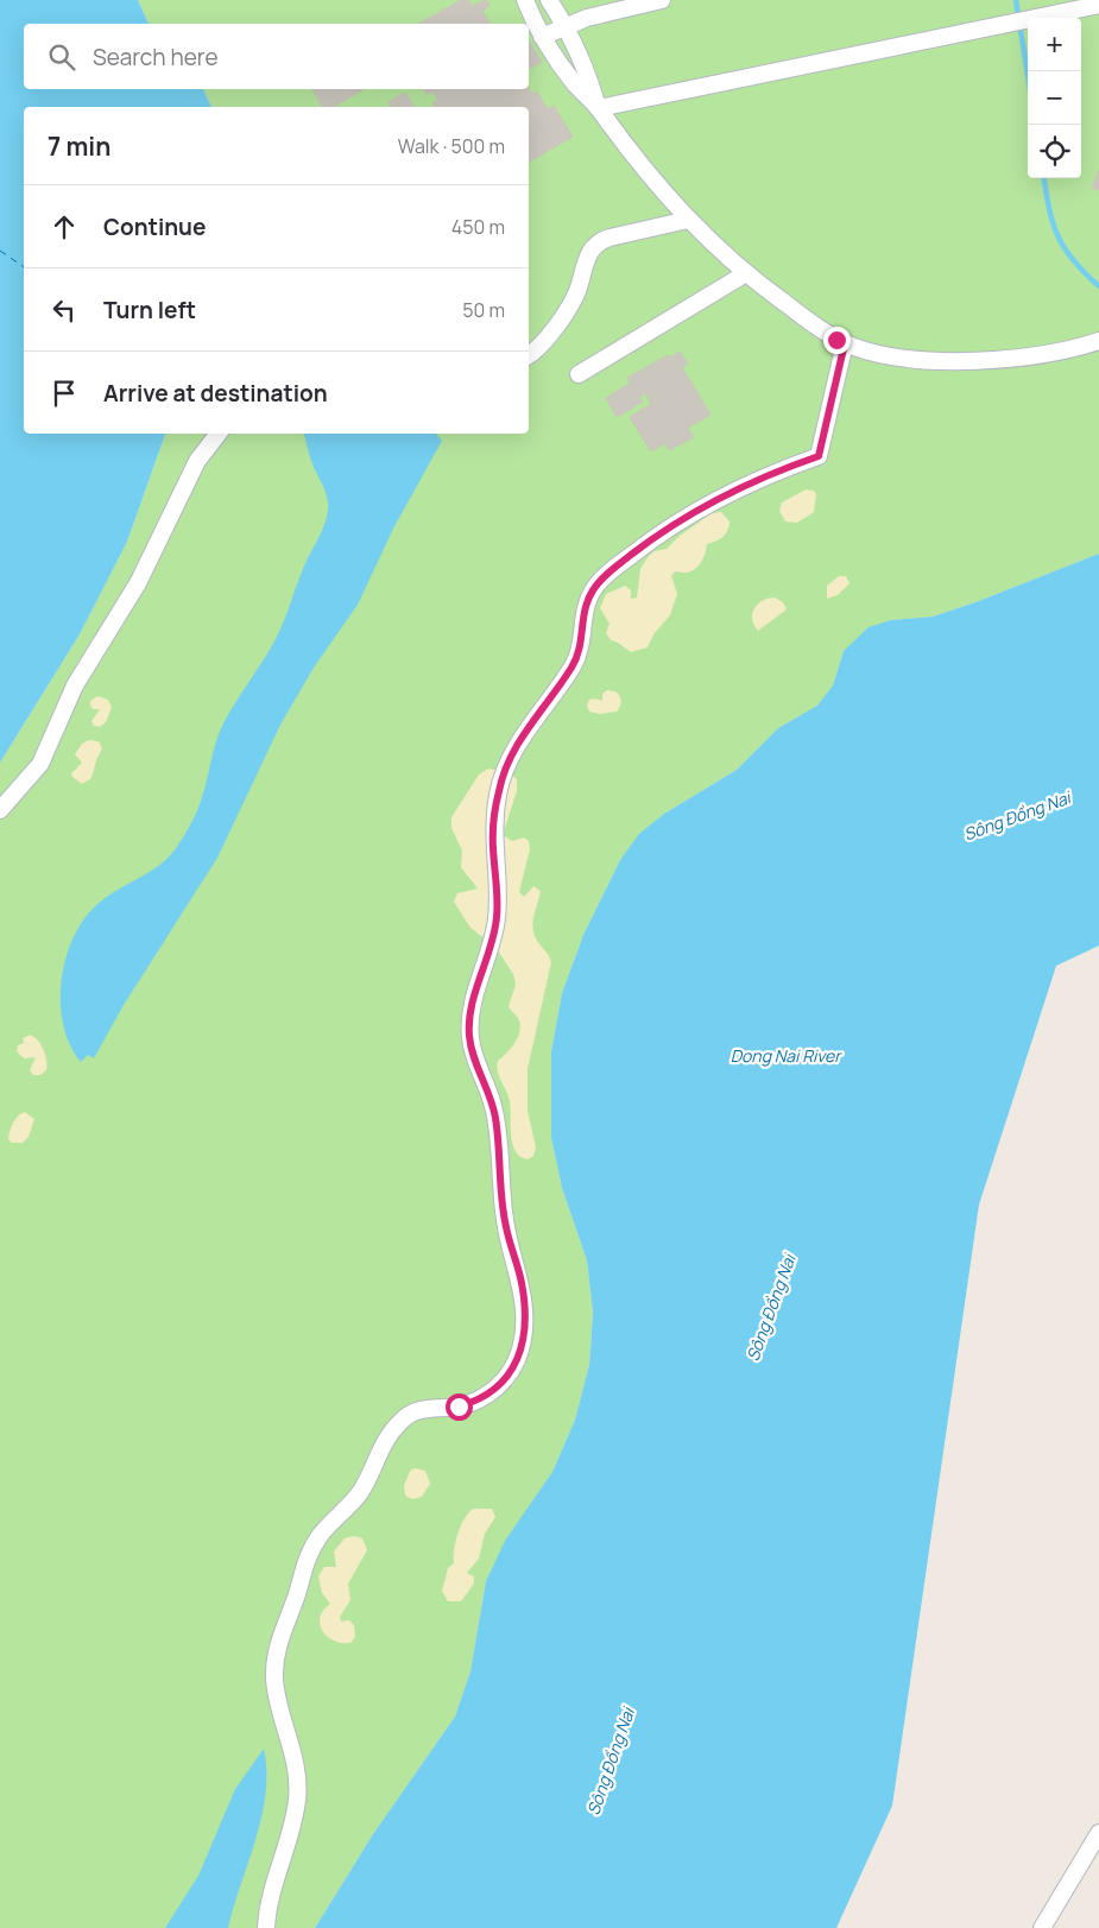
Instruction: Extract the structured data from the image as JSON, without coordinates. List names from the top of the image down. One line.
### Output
{"water":["Sông Đồng Nai","Dong Nai River"],"page":{"map_buttons":["+","−"],"search":"Search here","heading":["7 min","Walk · 500 m"],"list":[["Continue","450 m"],["Turn left","50 m"],"Arrive at destination"]}}
